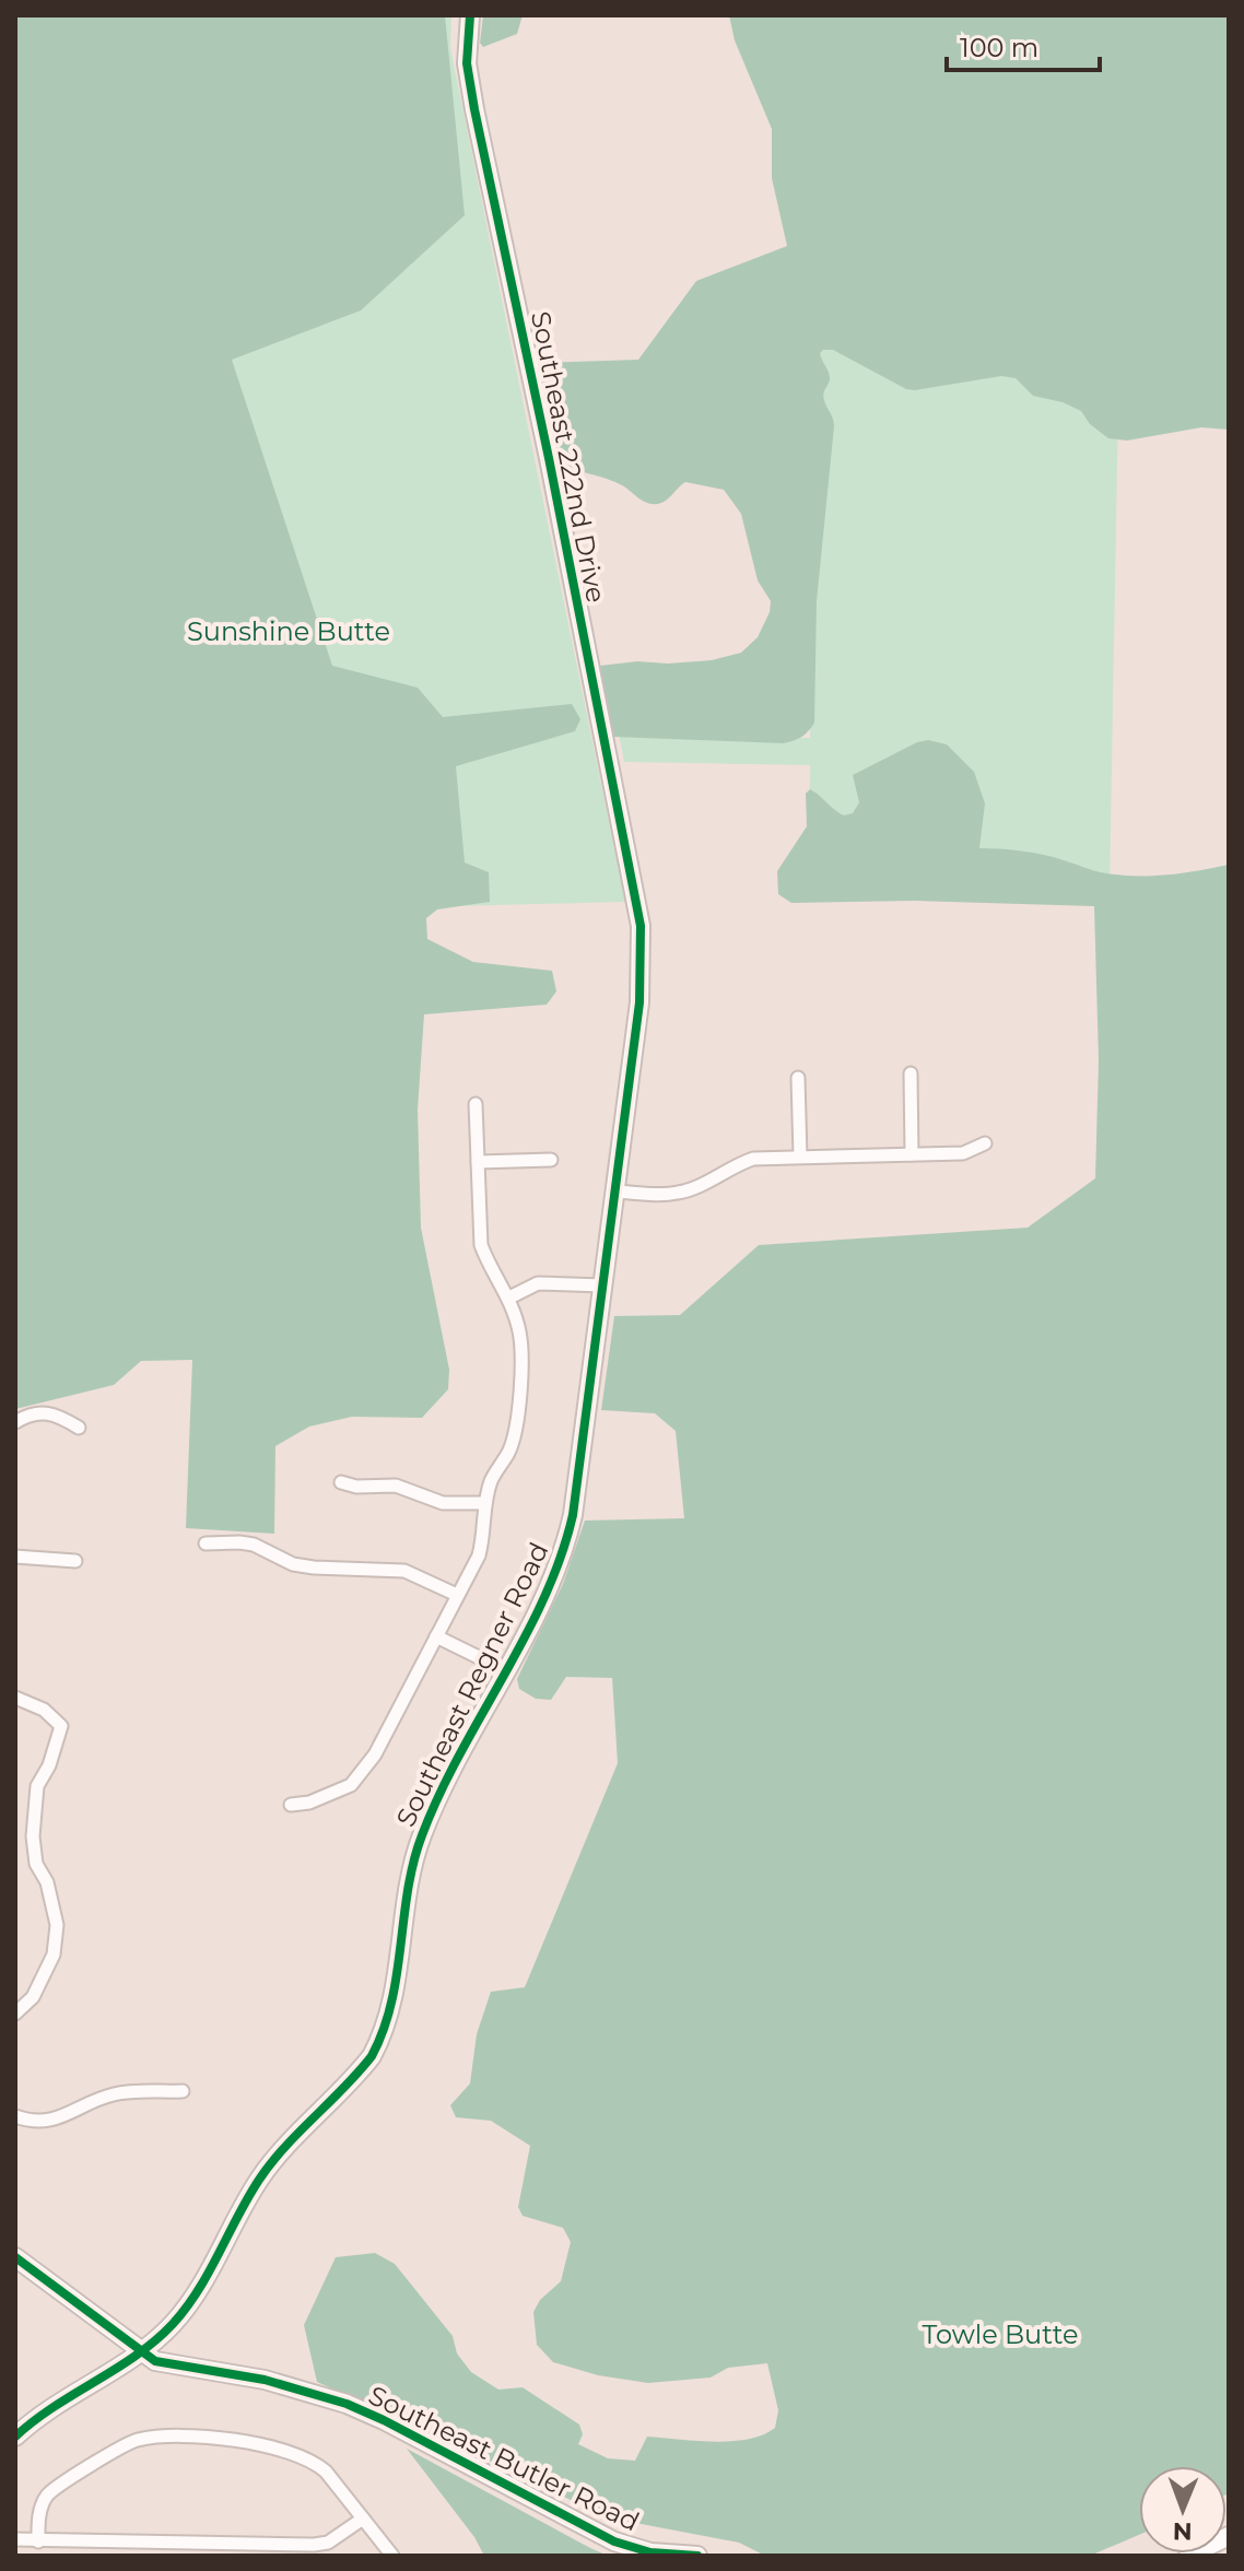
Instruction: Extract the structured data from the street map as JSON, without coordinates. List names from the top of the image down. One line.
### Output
{"streets":{"main road":["Southeast 222nd Drive","Southeast Regner Road","Southeast Butler Road"]},"crossings":[["Southeast 222nd Drive","Southeast Regner Road"],["Southeast Regner Road","Southeast Butler Road"]],"parks":["Sunshine Butte","Towle Butte"],"scale_bar":"100 m","north":"bottom"}
